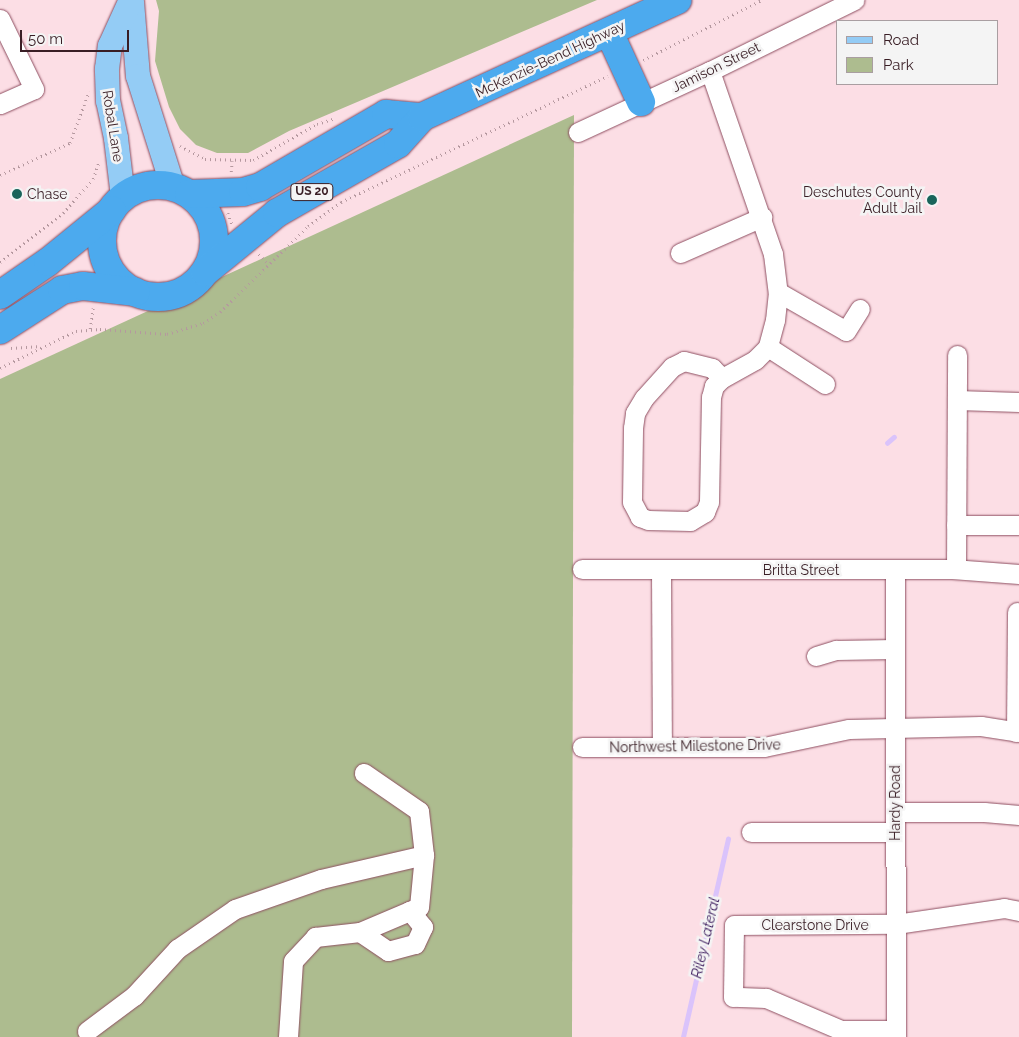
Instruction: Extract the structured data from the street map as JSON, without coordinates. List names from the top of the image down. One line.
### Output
{"streets":{"highway":["McKenzie-Bend Highway","US 20"],"main road":["Robal Lane"],"street":["Jamison Street","Britta Street","Northwest Milestone Drive","Hardy Road","Clearstone Drive"]},"crossings":[["McKenzie-Bend Highway","Robal Lane"],["Britta Street","Hardy Road"],["Northwest Milestone Drive","Hardy Road"],["Hardy Road","Clearstone Drive"]],"water":["Riley Lateral"],"places":["Chase","Deschutes County Adult Jail"],"legend":["Road","Park"],"scale_bar":"50 m"}
